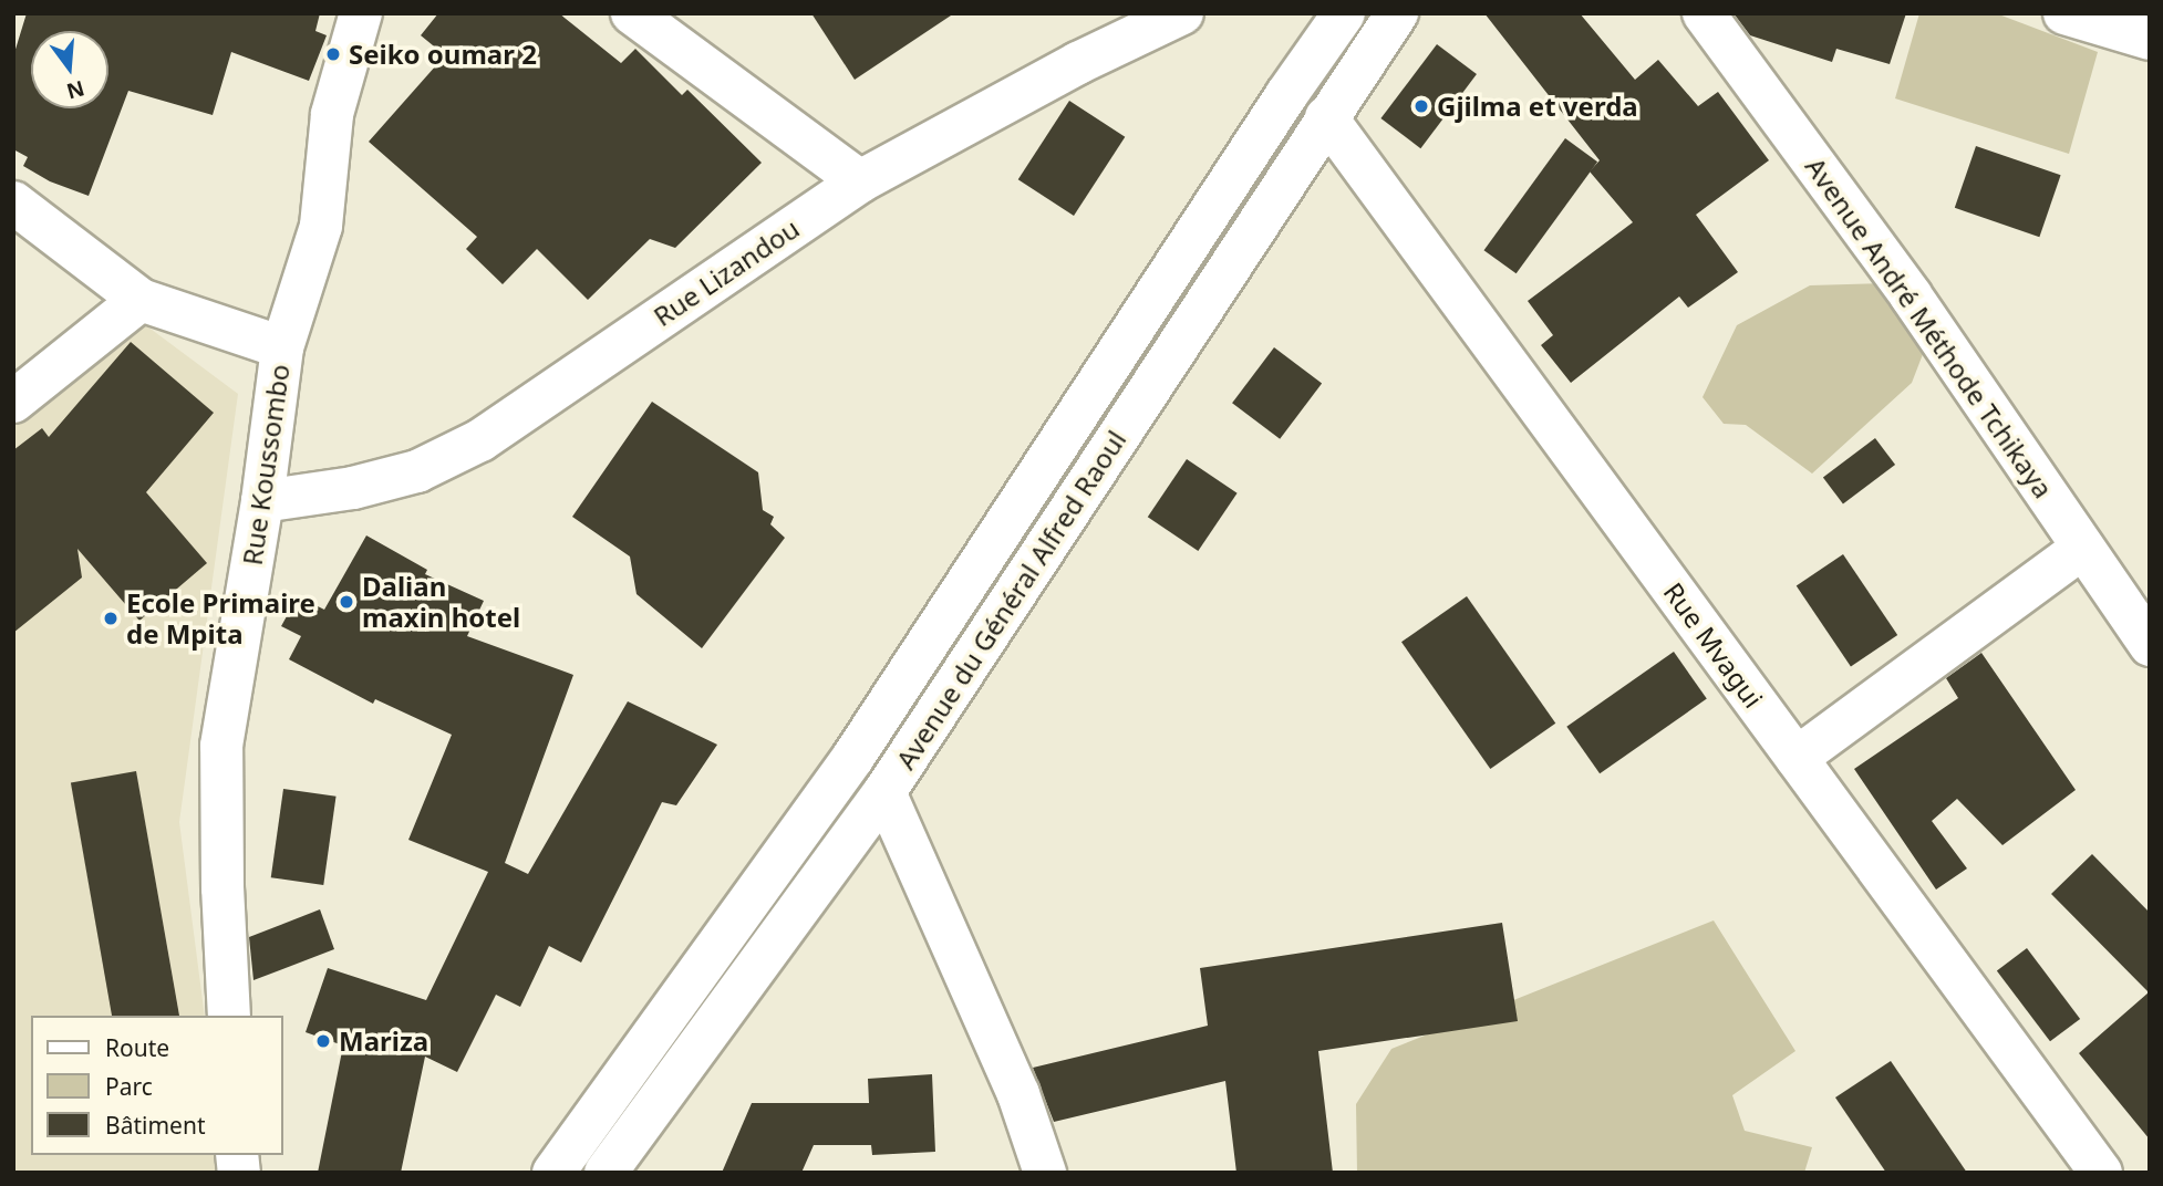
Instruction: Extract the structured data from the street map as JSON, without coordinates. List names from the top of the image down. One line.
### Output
{"streets":{"street":["Rue Lizandou","Avenue André Méthode Tchikaya","Rue Koussombo","Avenue du Général Alfred Raoul","Rue Mvagui"]},"crossings":[["Rue Lizandou","Rue Koussombo"],["Avenue du Général Alfred Raoul","Rue Mvagui"]],"places":["Seiko oumar 2","Gjilma et verda","Dalian maxin hotel","Ecole Primaire de Mpita","Mariza"],"legend":["Route","Parc","Bâtiment"],"north":"bottom"}
